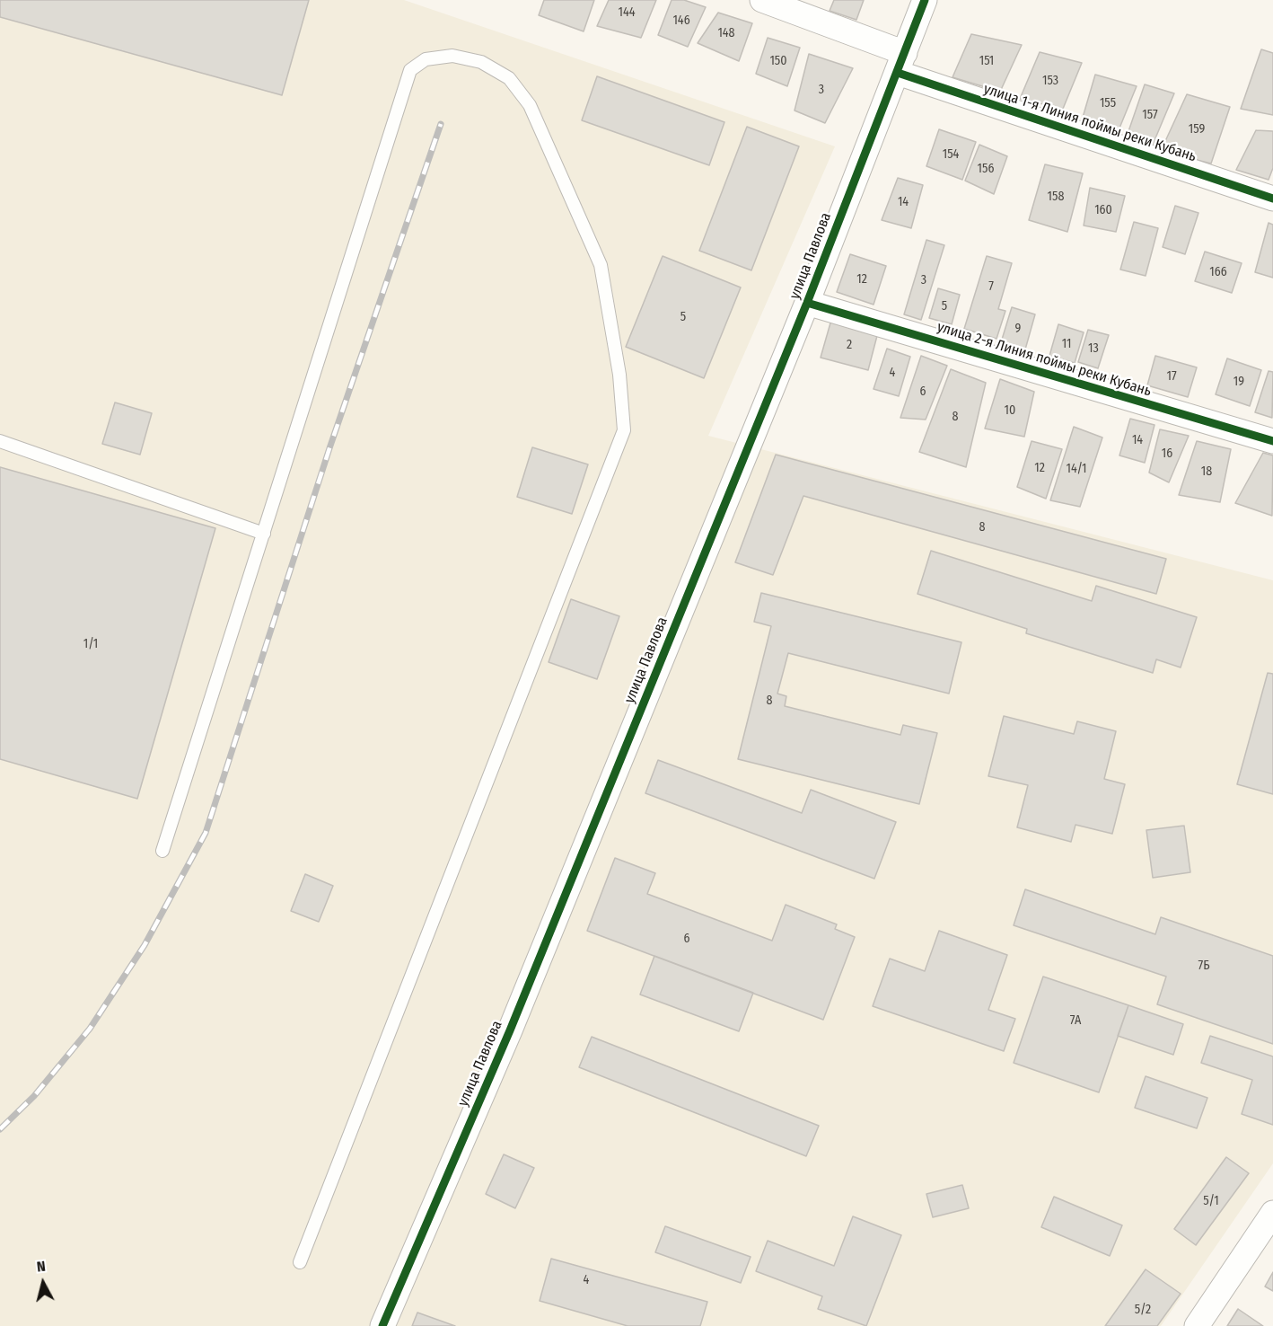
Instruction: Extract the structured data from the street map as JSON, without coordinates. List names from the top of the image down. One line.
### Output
{"streets":{"street":["улица 1-я Линия поймы реки Кубань","улица Павлова","улица 2-я Линия поймы реки Кубань"]},"crossings":[["улица 1-я Линия поймы реки Кубань","улица Павлова"],["улица Павлова","улица 2-я Линия поймы реки Кубань"]],"house_numbers":["144","146","148","150","151","153","3","155","157","159","154","156","158","14","160","166","12","3","7","5","5","9","11","2","13","4","17","19","6","10","8","14","16","12","14/1","18","8","1/1","8","6","7Б","7А","5/1","4","5/2"],"north":"top"}
